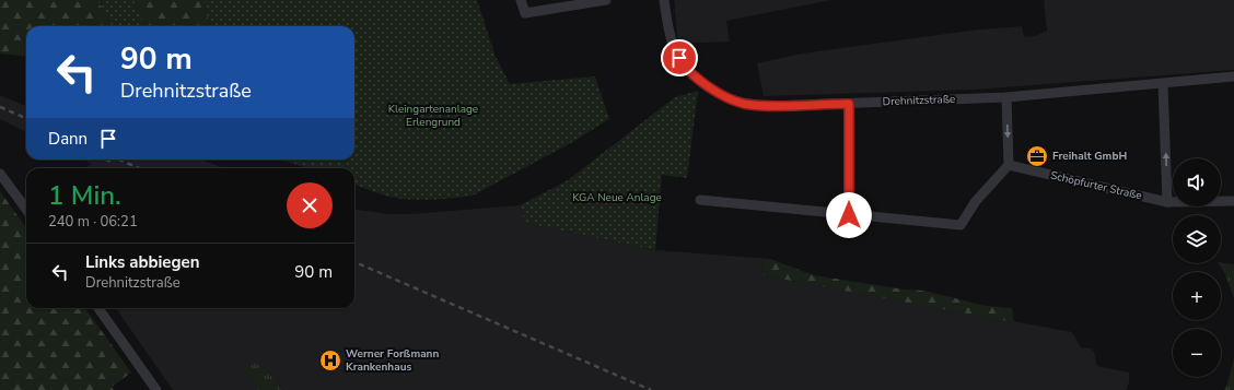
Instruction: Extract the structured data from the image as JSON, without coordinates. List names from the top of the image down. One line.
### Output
{"streets":{"street":["Drehnitzstraße","Schöpfurter Straße"]},"parks":["Kleingartenanlage Erlengrund","KGA Neue Anlage"],"places":{"office":["Freihalt GmbH"],"hospital":["Werner Forßmann Krankenhaus"]},"page":{"turn":["90 m","Drehnitzstraße"],"then":"Dann","map_buttons":["+","−"],"heading":["1 Min.","240 m · 06:21"],"list":[{"name":"Links abbiegen","note":"Drehnitzstraße","value":"90 m"}]}}
